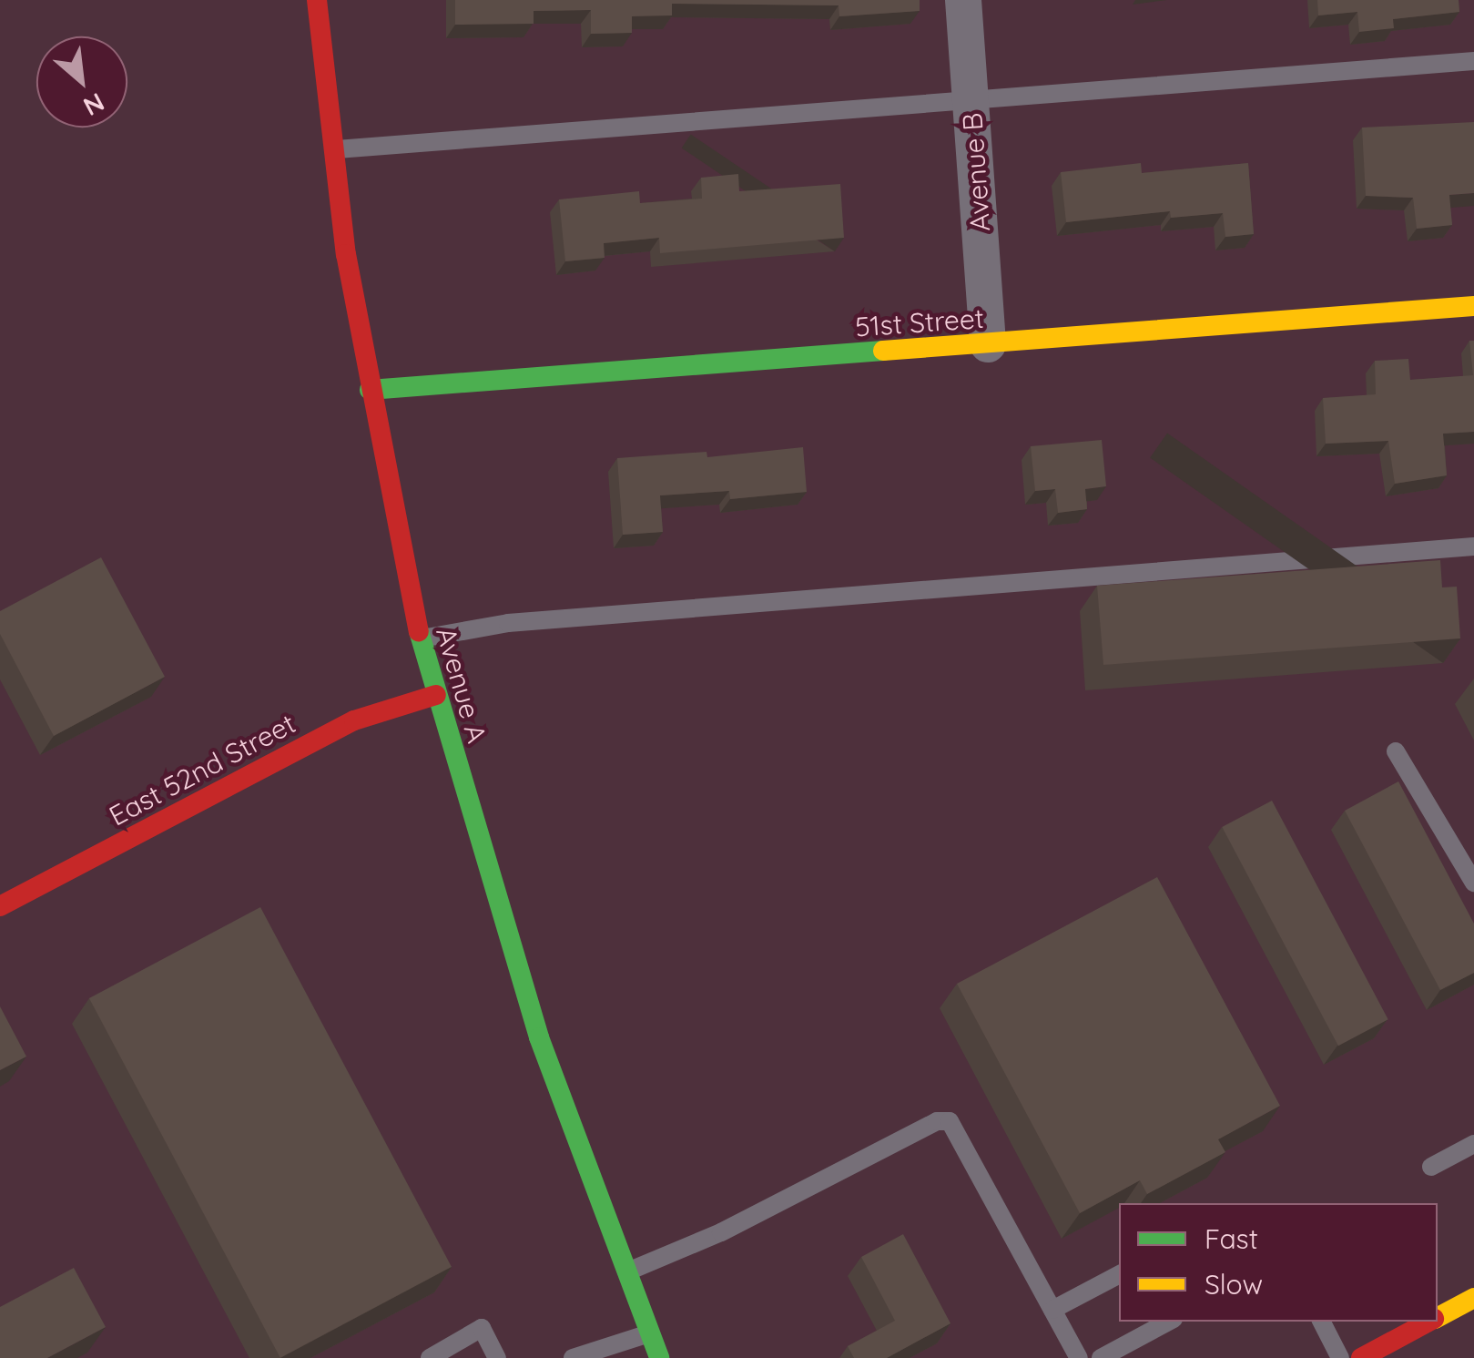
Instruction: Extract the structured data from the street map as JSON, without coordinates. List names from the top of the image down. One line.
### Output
{"streets":{"street":["Avenue B","51st Street","Avenue A","East 52nd Street"]},"crossings":[["Avenue B","51st Street"],["51st Street","Avenue A"],["Avenue A","East 52nd Street"]],"legend":["Fast","Slow"],"north":"bottom right"}
